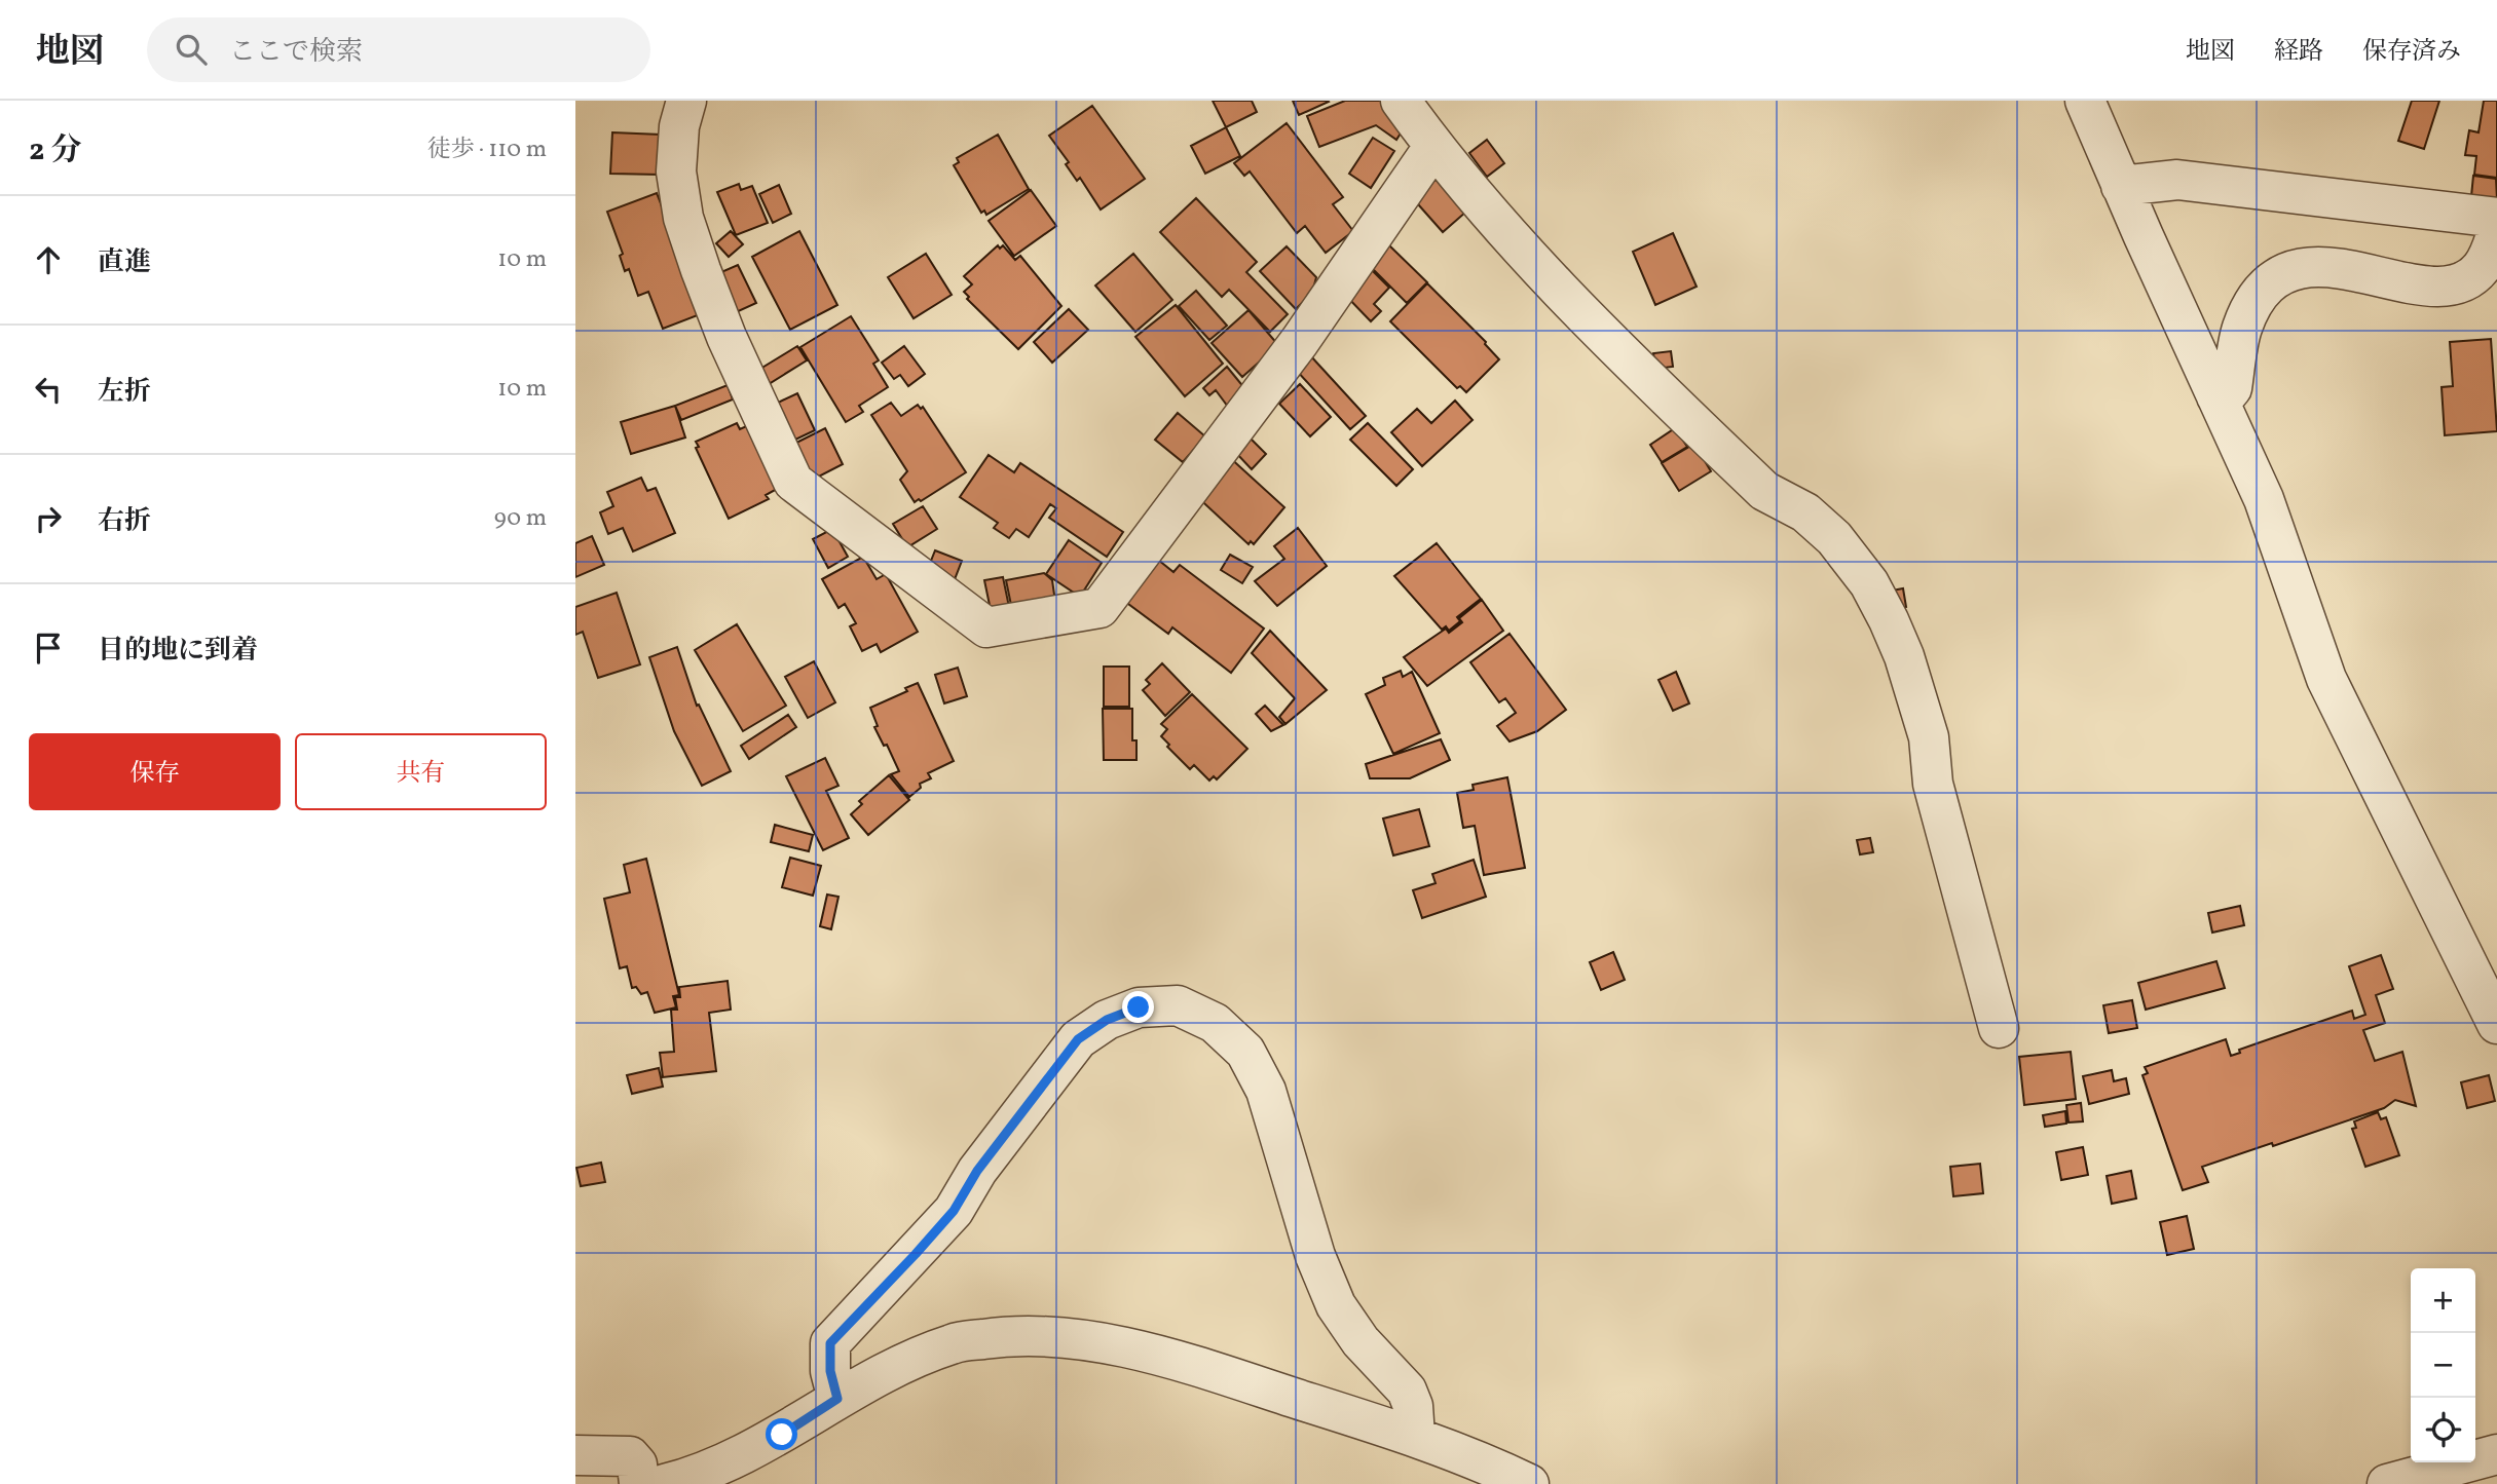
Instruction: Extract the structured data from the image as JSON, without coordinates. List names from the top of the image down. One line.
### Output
{"page":{"header":"地図","search":"ここで検索","nav":["地図","経路","保存済み"],"heading":["2 分","徒歩 · 110 m"],"list":[["直進","10 m"],["左折","10 m"],["右折","90 m"],"目的地に到着"],"buttons":["保存","共有"],"map_buttons":["+","−"]}}
